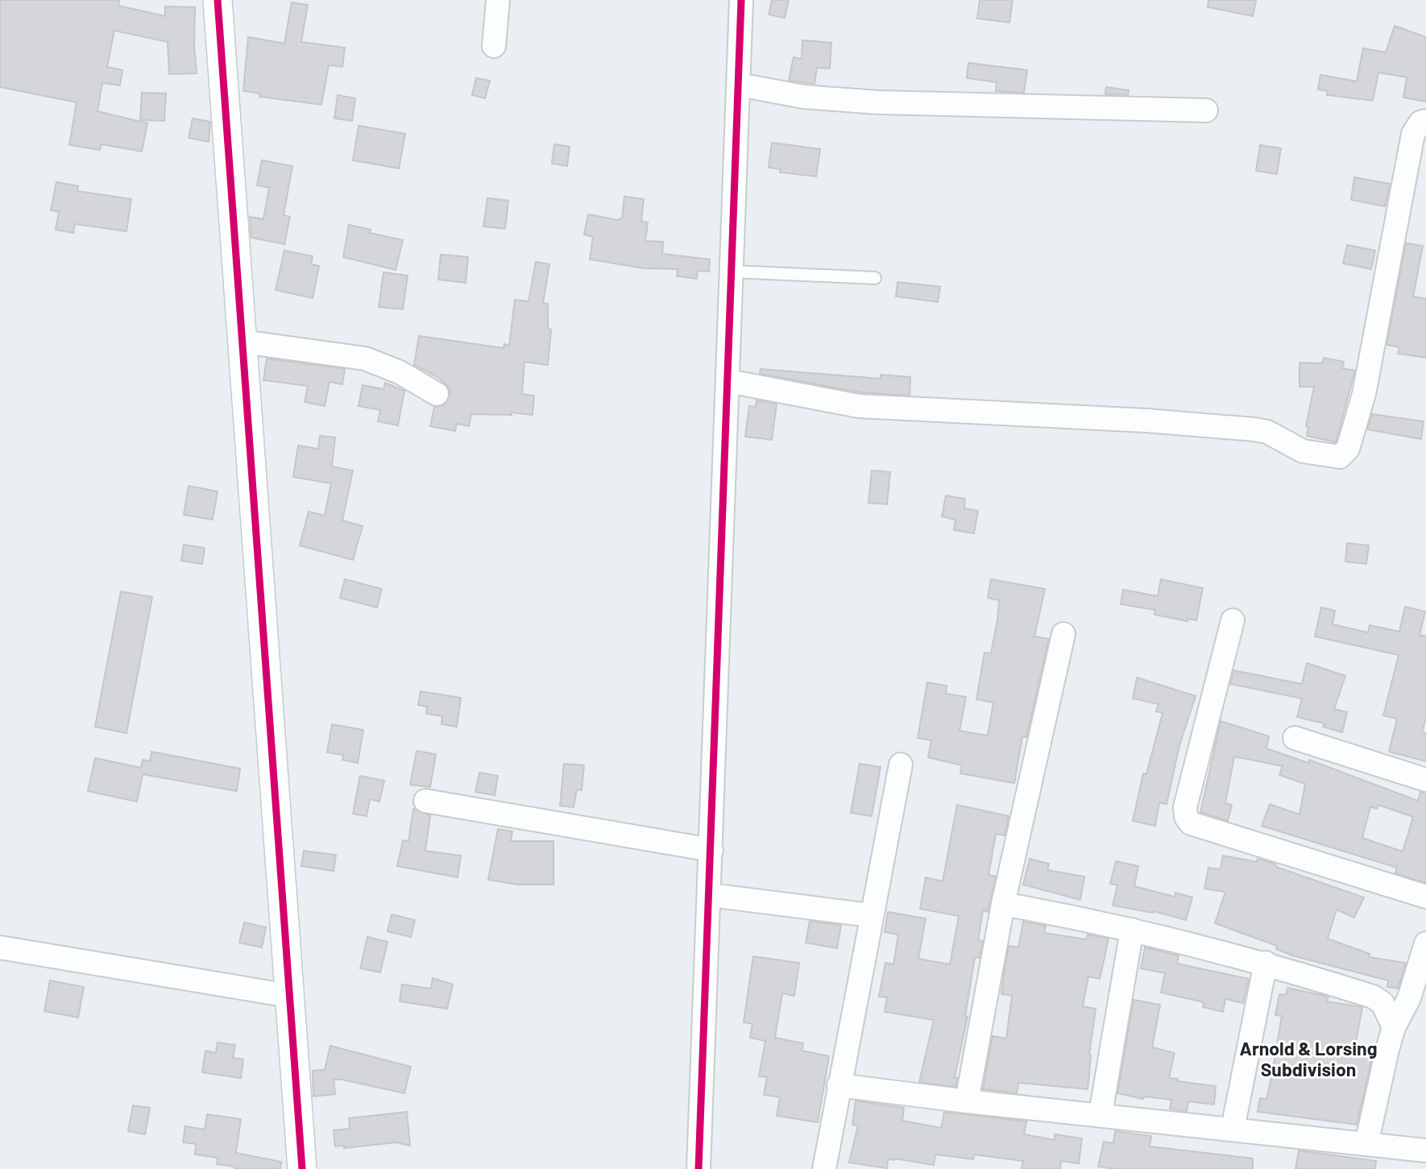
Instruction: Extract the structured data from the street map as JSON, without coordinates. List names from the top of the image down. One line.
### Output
{"districts":["Arnold & Lorsing Subdivision"]}
